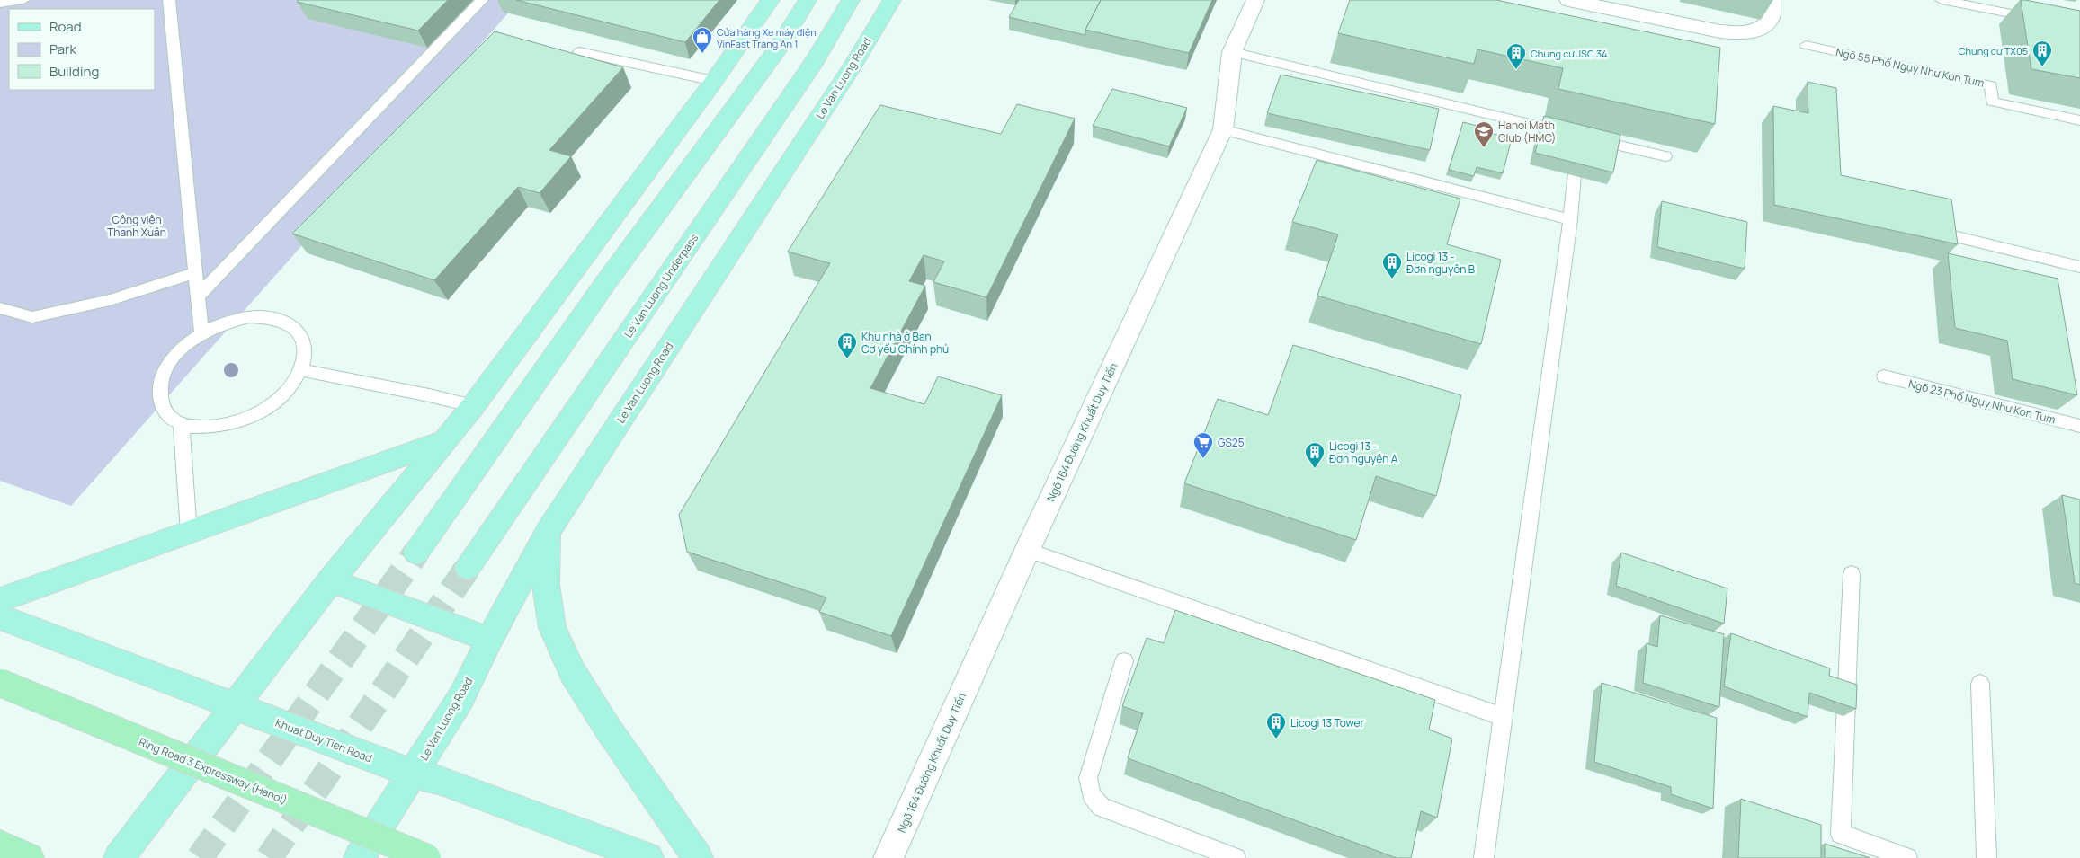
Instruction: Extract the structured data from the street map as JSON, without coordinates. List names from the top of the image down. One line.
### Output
{"streets":{"highway":["Ring Road 3 Expressway (Hanoi)"],"main road":["Le Van Luong Road","Le Van Luong Underpass","Khuat Duy Tien Road"],"street":["Ngõ 164 Đường Khuất Duy Tiến"],"lane":["Ngõ 55 Phố Ngụy Như Kon Tum","Ngõ 23 Phố Ngụy Như Kon Tum"]},"crossings":[["Le Van Luong Road","Khuat Duy Tien Road"]],"parks":["Công viên Thanh Xuân"],"places":{"shop":["Cửa hàng Xe máy điện VinFast Tràng An 1"],"building":["Chung cư TX05","Chung cư JSC 34","Licogi 13 - Đơn nguyên B","Khu nhà ở Ban Cơ yếu Chính phủ","Licogi 13 - Đơn nguyên A","Licogi 13 Tower"],"school or university":["Hanoi Math Club (HMC)"],"supermarket":["GS25"]},"legend":["Road","Park","Building"]}
